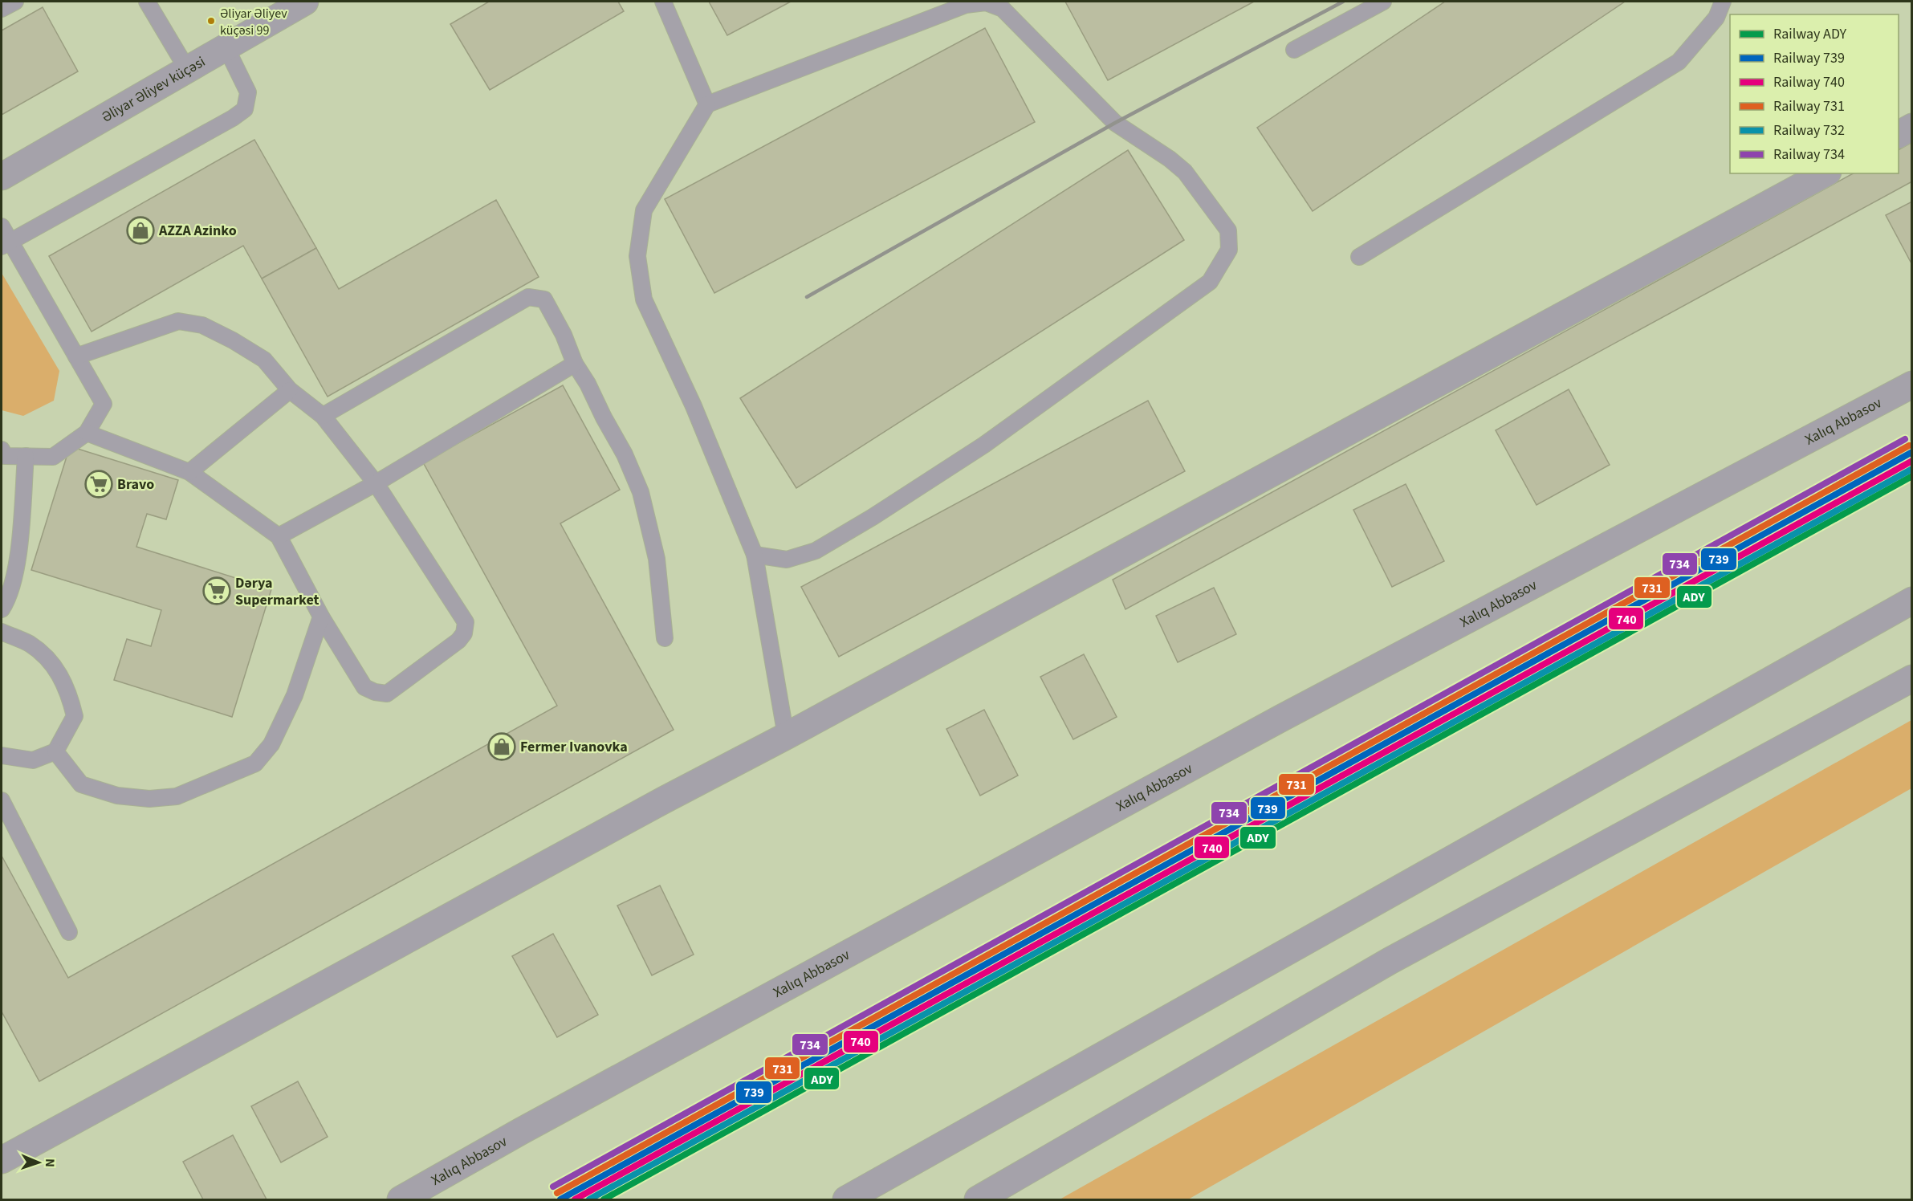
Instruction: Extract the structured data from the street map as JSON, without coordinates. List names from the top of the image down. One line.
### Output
{"streets":{"street":["Əliyar Əliyev küçəsi","Xalıq Abbasov"]},"places":{"other":["Əliyar Əliyev küçəsi 99"],"shop":["AZZA Azinko","Fermer Ivanovka"],"supermarket":["Bravo","Dərya Supermarket"]},"lines":["rail line 734","rail line 731","rail line 739","rail line 740","rail line 732","rail line ADY"],"legend":["Railway ADY","Railway 739","Railway 740","Railway 731","Railway 732","Railway 734"],"north":"right"}
